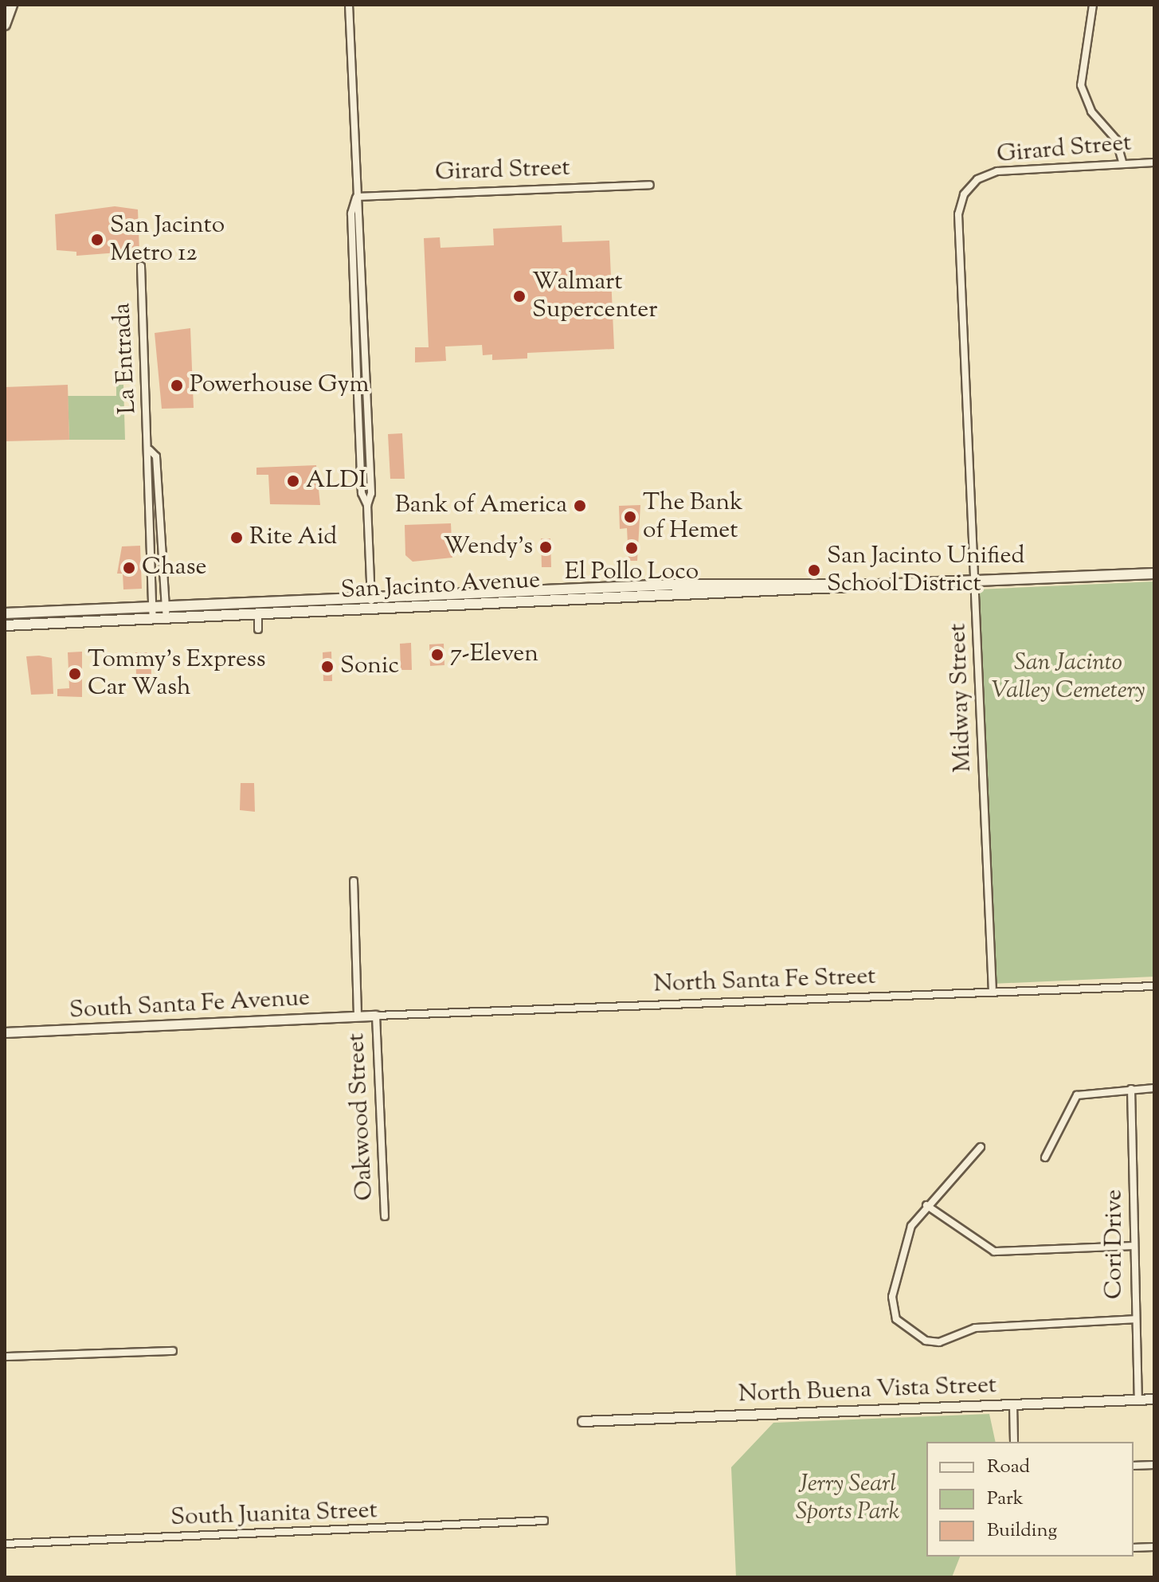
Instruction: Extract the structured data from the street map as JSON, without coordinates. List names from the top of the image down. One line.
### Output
{"streets":{"main road":["San Jacinto Avenue"],"street":["Girard Street","La Entrada","Midway Street","North Santa Fe Street","South Santa Fe Avenue","Oakwood Street","Cori Drive","North Buena Vista Street","South Juanita Street"]},"crossings":[["Girard Street","Midway Street"],["La Entrada","San Jacinto Avenue"],["San Jacinto Avenue","Midway Street"],["Midway Street","North Santa Fe Street"],["North Santa Fe Street","South Santa Fe Avenue"],["North Santa Fe Street","Oakwood Street"],["South Santa Fe Avenue","Oakwood Street"],["Cori Drive","North Buena Vista Street"]],"parks":["San Jacinto Valley Cemetery","Jerry Searl Sports Park"],"places":["San Jacinto Metro 12","Walmart Supercenter","Powerhouse Gym","ALDI","Bank of America","The Bank of Hemet","Rite Aid","Wendy's","El Pollo Loco","Chase","San Jacinto Unified School District","7-Eleven","Sonic","Tommy's Express Car Wash"],"legend":["Road","Park","Building"]}
